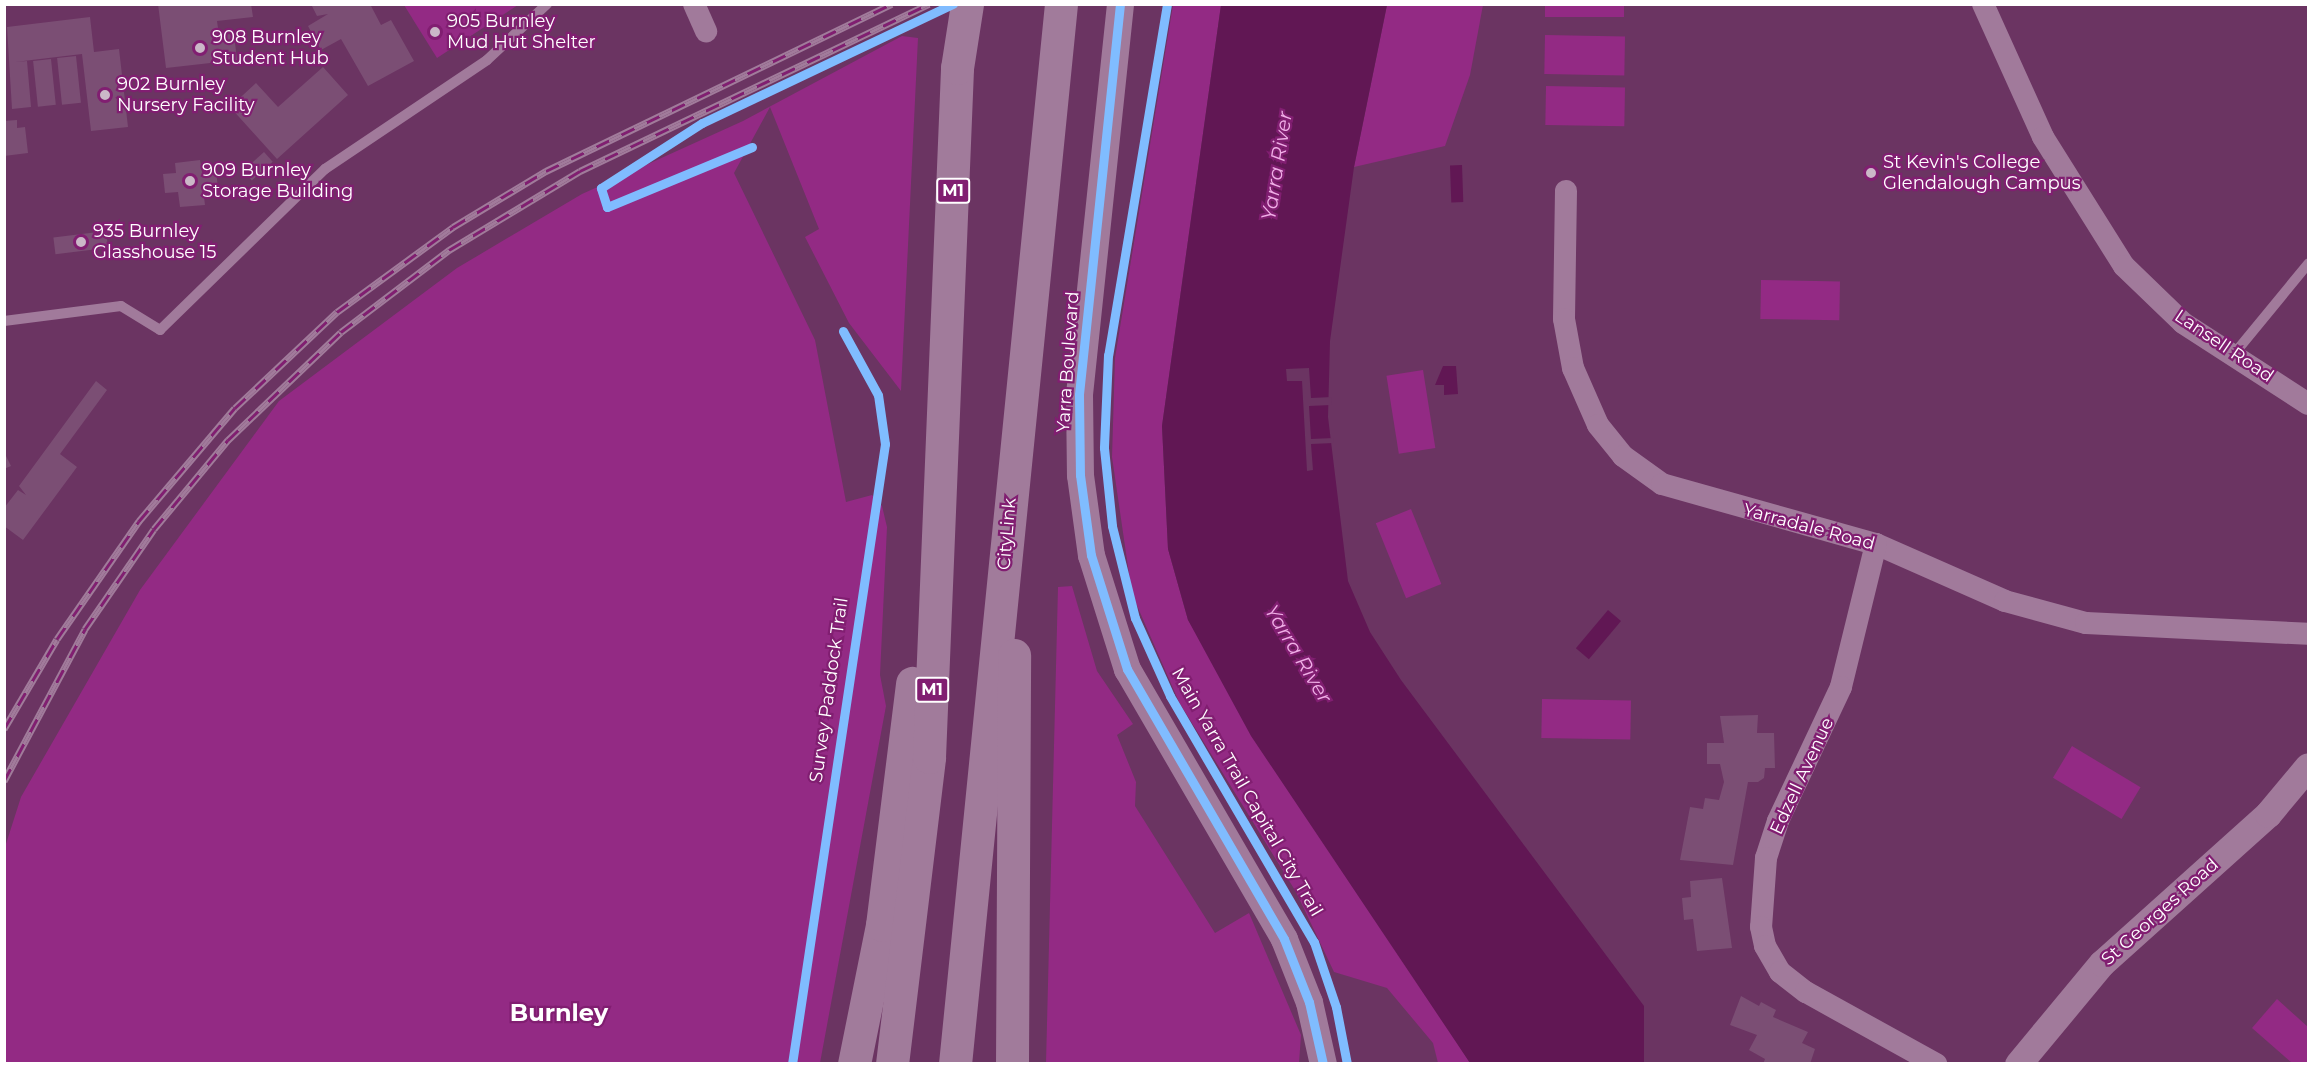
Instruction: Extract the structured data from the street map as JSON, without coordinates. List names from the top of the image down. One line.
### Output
{"streets":{"highway":["M1","CityLink"],"street":["Lansell Road","Yarra Boulevard","Yarradale Road","Edzell Avenue","St Georges Road"],"cycle path":["Survey Paddock Trail","Main Yarra Trail Capital City Trail"]},"crossings":[["Yarradale Road","Edzell Avenue"]],"districts":["Burnley"],"water":["Yarra River"],"places":["905 Burnley Mud Hut Shelter","908 Burnley Student Hub","902 Burnley Nursery Facility","St Kevin's College Glendalough Campus","909 Burnley Storage Building","935 Burnley Glasshouse 15"]}
